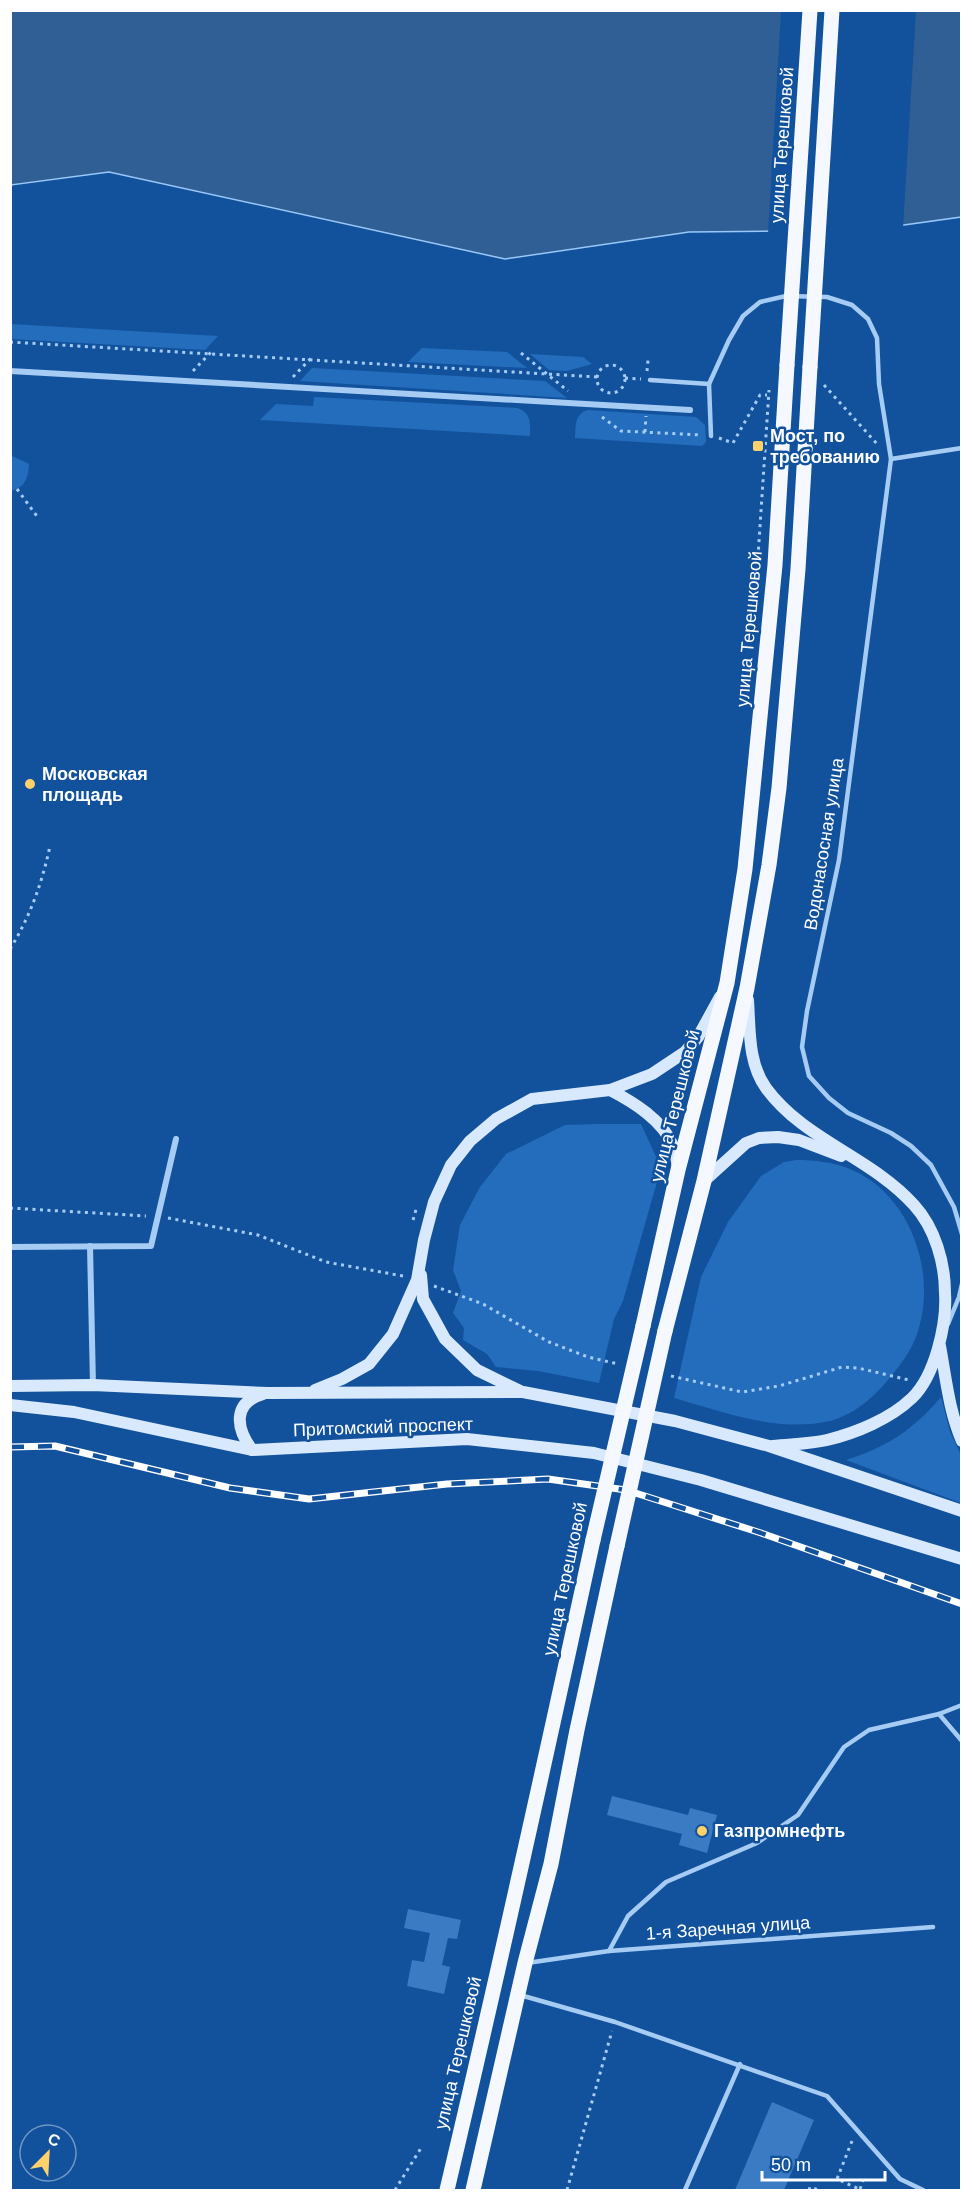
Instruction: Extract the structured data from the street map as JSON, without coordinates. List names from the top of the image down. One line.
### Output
{"streets":{"main road":["улица Терешковой","Притомский проспект"],"lane":["Водонасосная улица","1-я Заречная улица"]},"places":{"transit":["Мост, по требованию"],"other":["Московская площадь","Газпромнефть"]},"scale_bar":"50 m","north":"top right"}
